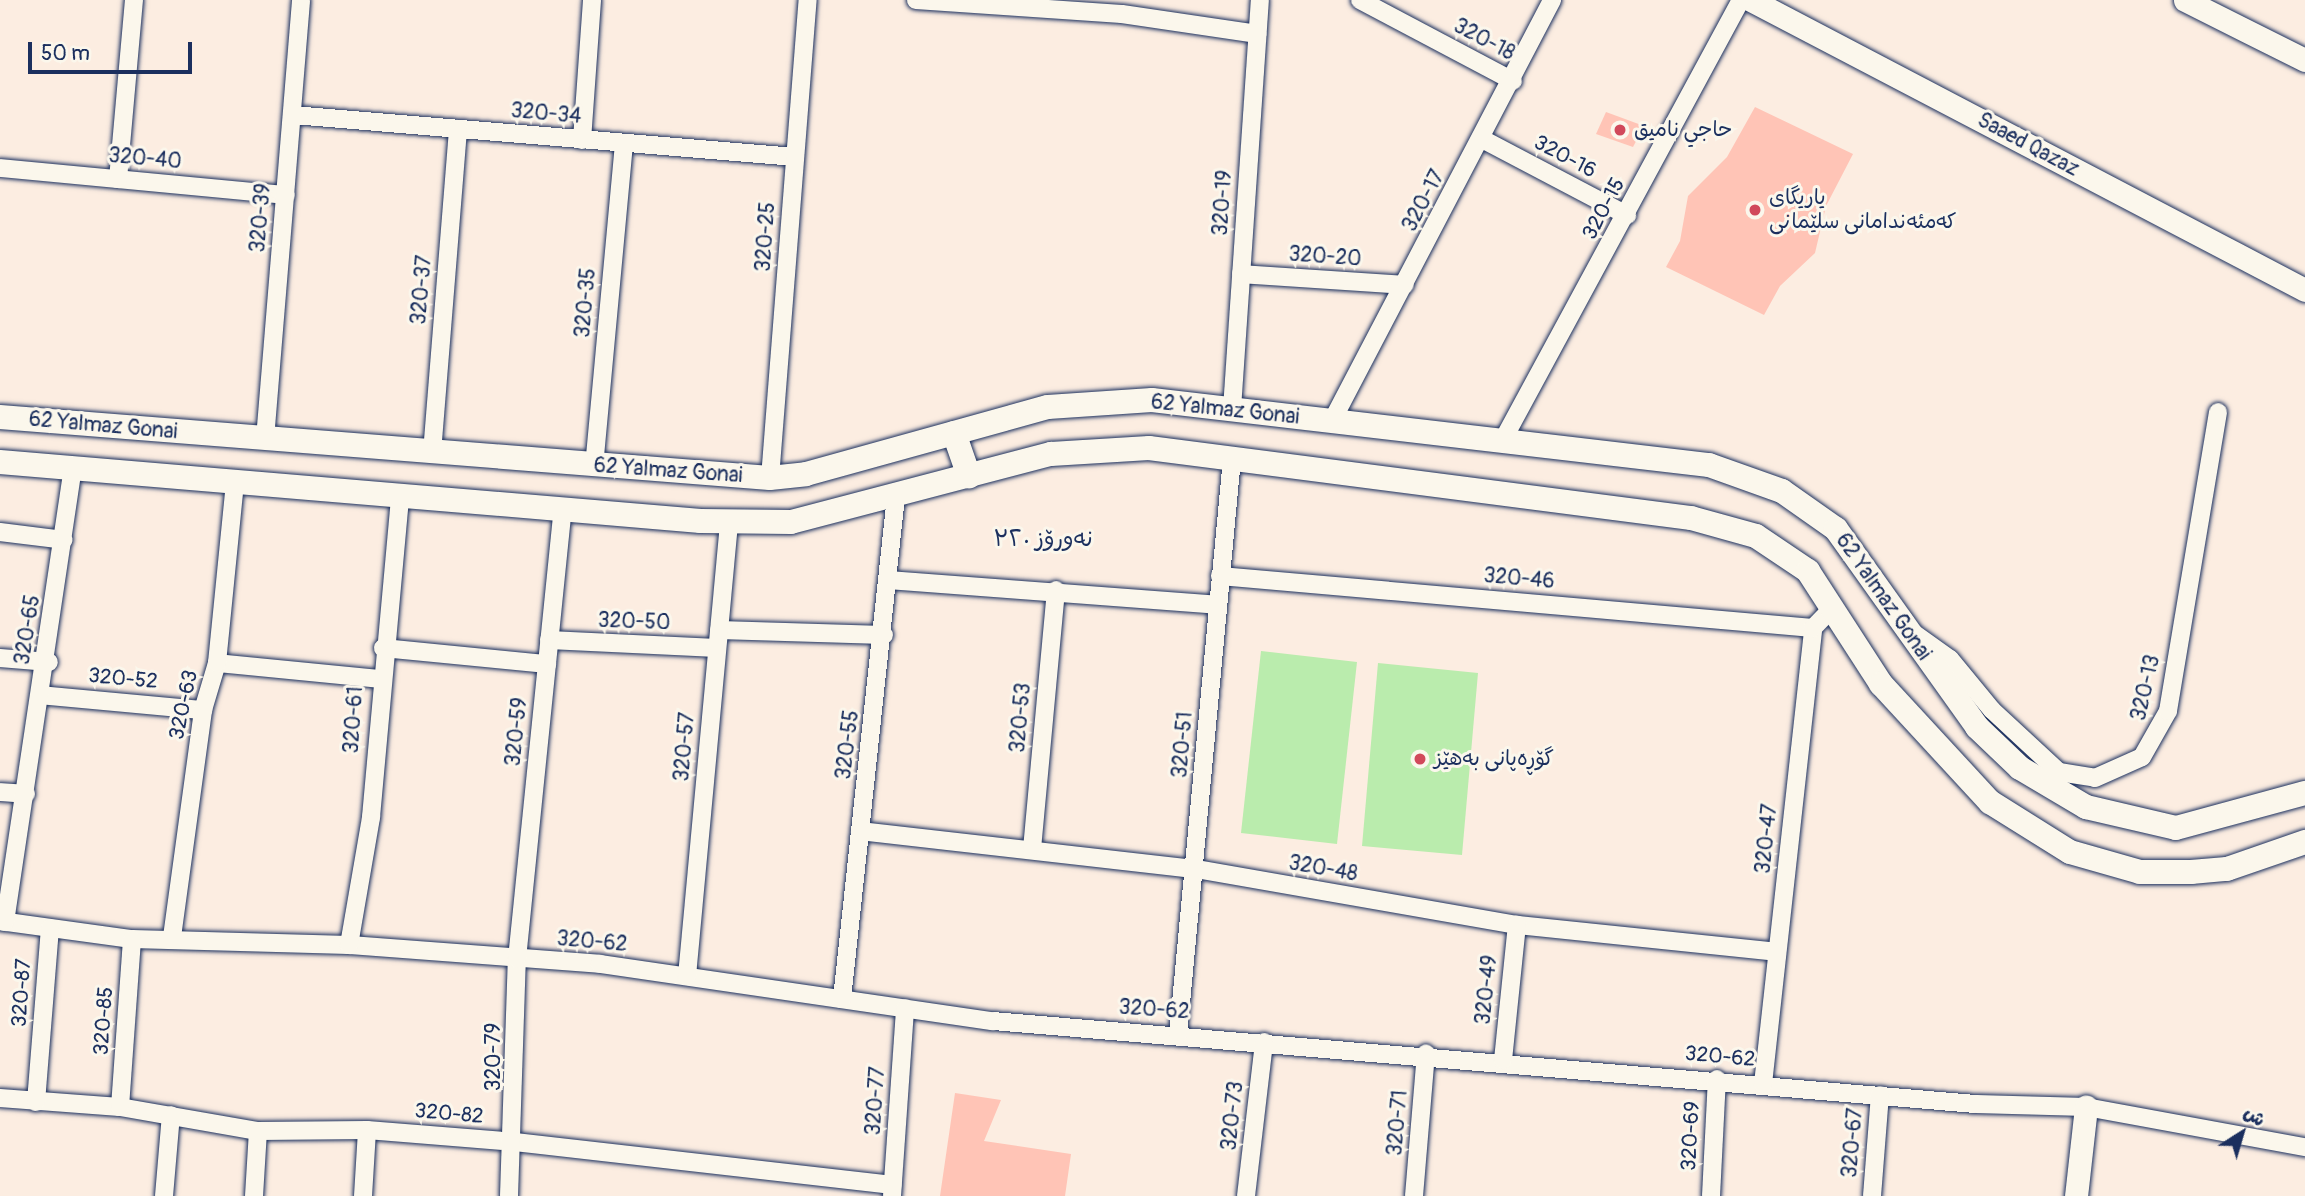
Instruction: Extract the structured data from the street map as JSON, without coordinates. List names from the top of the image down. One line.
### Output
{"streets":{"main road":["62 Yalmaz Gonai"],"street":["320-18","320-34","Saaed Qazaz","320-16","320-40","320-17","320-19","320-15","320-39","320-25","320-20","320-37","320-35","320-46","320-50","320-65","320-52","320-13","320-63","320-53","320-61","320-59","320-55","320-51","320-57","320-47","320-48","320-62","320-49","320-87","320-85","320-79","320-77","320-82","320-73","320-71","320-69","320-67"]},"crossings":[["320-18","320-17"],["320-34","320-39"],["320-34","320-25"],["320-34","320-37"],["320-34","320-35"],["320-16","320-17"],["320-16","320-15"],["320-40","320-39"],["320-17","320-20"],["320-17","62 Yalmaz Gonai"],["320-19","320-20"],["320-19","62 Yalmaz Gonai"],["320-15","62 Yalmaz Gonai"],["320-39","62 Yalmaz Gonai"],["320-25","62 Yalmaz Gonai"],["320-37","62 Yalmaz Gonai"],["320-35","62 Yalmaz Gonai"],["62 Yalmaz Gonai","320-13"],["320-46","320-51"],["320-46","320-47"],["320-50","320-59"],["320-50","320-55"],["320-50","320-57"],["320-65","320-52"],["320-65","320-62"],["320-52","320-63"],["320-63","320-62"],["320-53","320-48"],["320-61","320-62"],["320-59","320-62"],["320-59","320-79"],["320-55","320-48"],["320-55","320-62"],["320-51","320-48"],["320-51","320-62"],["320-57","320-62"],["320-47","320-48"],["320-47","320-62"],["320-48","320-49"],["320-62","320-49"],["320-62","320-87"],["320-62","320-85"],["320-62","320-79"],["320-62","320-77"],["320-62","320-73"],["320-62","320-71"],["320-62","320-69"],["320-62","320-67"],["320-87","320-82"],["320-85","320-82"],["320-79","320-82"],["320-77","320-82"]],"districts":["نەورۆز ٣٢٠"],"places":["حاجي ناميق","یاریگای کەمئەندامانی سلێمانی","گۆڕەپانی بەهێز"],"scale_bar":"50 m","north":"top right"}
